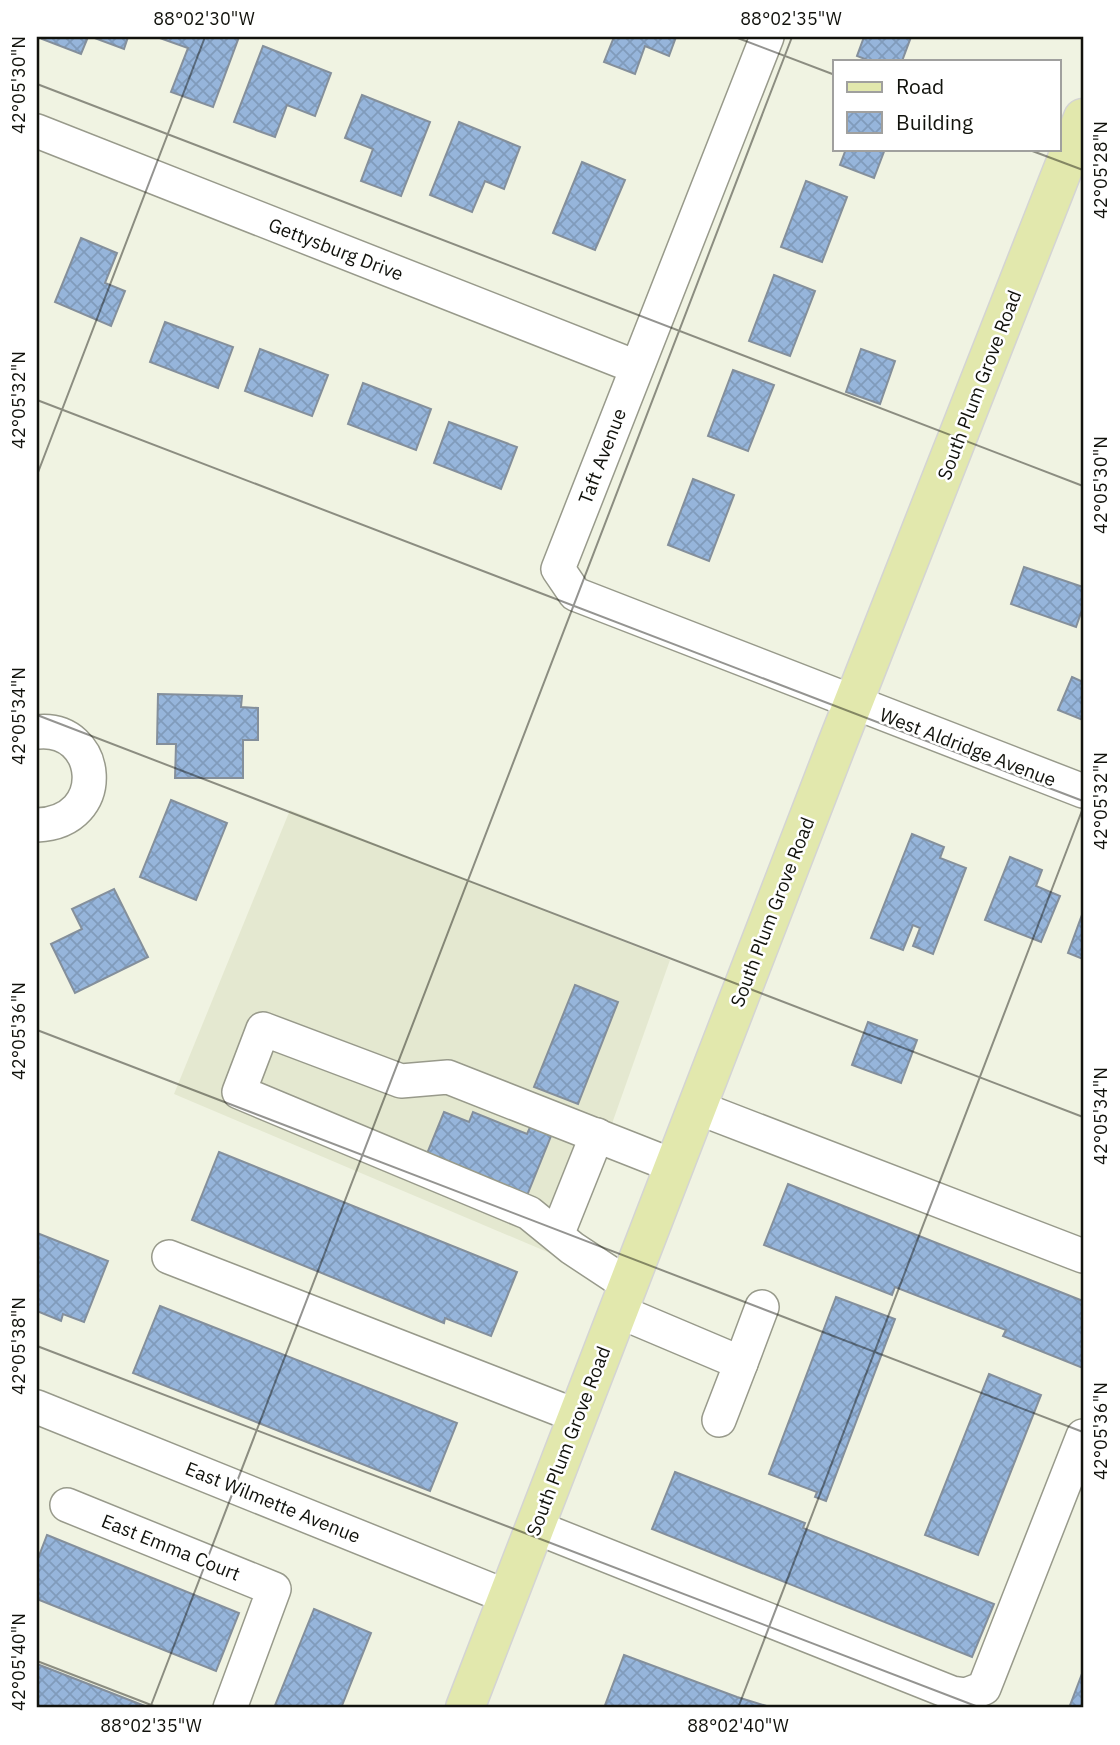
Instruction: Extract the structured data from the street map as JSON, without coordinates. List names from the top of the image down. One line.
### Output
{"streets":{"main road":["South Plum Grove Road"],"street":["Gettysburg Drive","Taft Avenue","West Aldridge Avenue","East Wilmette Avenue","East Emma Court"]},"crossings":[["Gettysburg Drive","Taft Avenue"],["South Plum Grove Road","Taft Avenue"],["South Plum Grove Road","West Aldridge Avenue"],["South Plum Grove Road","East Wilmette Avenue"],["Taft Avenue","West Aldridge Avenue"]],"legend":["Road","Building"],"coordinates":["88°02'30\"W","88°02'35\"W","42°05'30\"N","42°05'28\"N","42°05'32\"N","42°05'34\"N","42°05'36\"N","42°05'38\"N","42°05'40\"N","88°02'40\"W"]}
